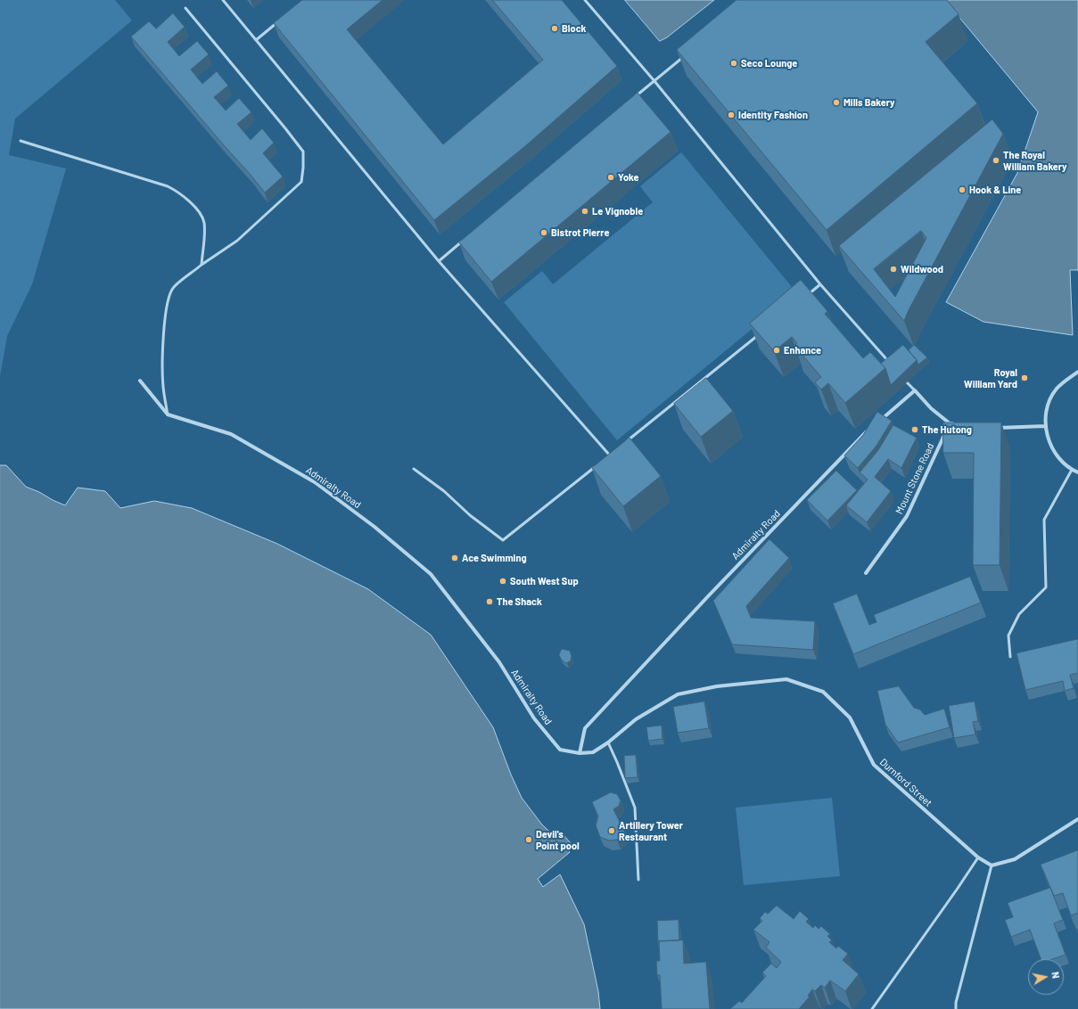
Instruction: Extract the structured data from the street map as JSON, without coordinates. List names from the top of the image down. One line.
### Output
{"streets":{"street":["Mount Stone Road","Admiralty Road","Durnford Street"]},"crossings":[["Admiralty Road","Durnford Street"]],"places":["Block","Seco Lounge","Mills Bakery","Identity Fashion","The Royal William Bakery","Yoke","Hook & Line","Le Vignoble","Bistrot Pierre","Wildwood","Enhance","Royal William Yard","The Hutong","Ace Swimming","South West Sup","The Shack","Artillery Tower Restaurant","Devil's Point pool"],"north":"right"}
